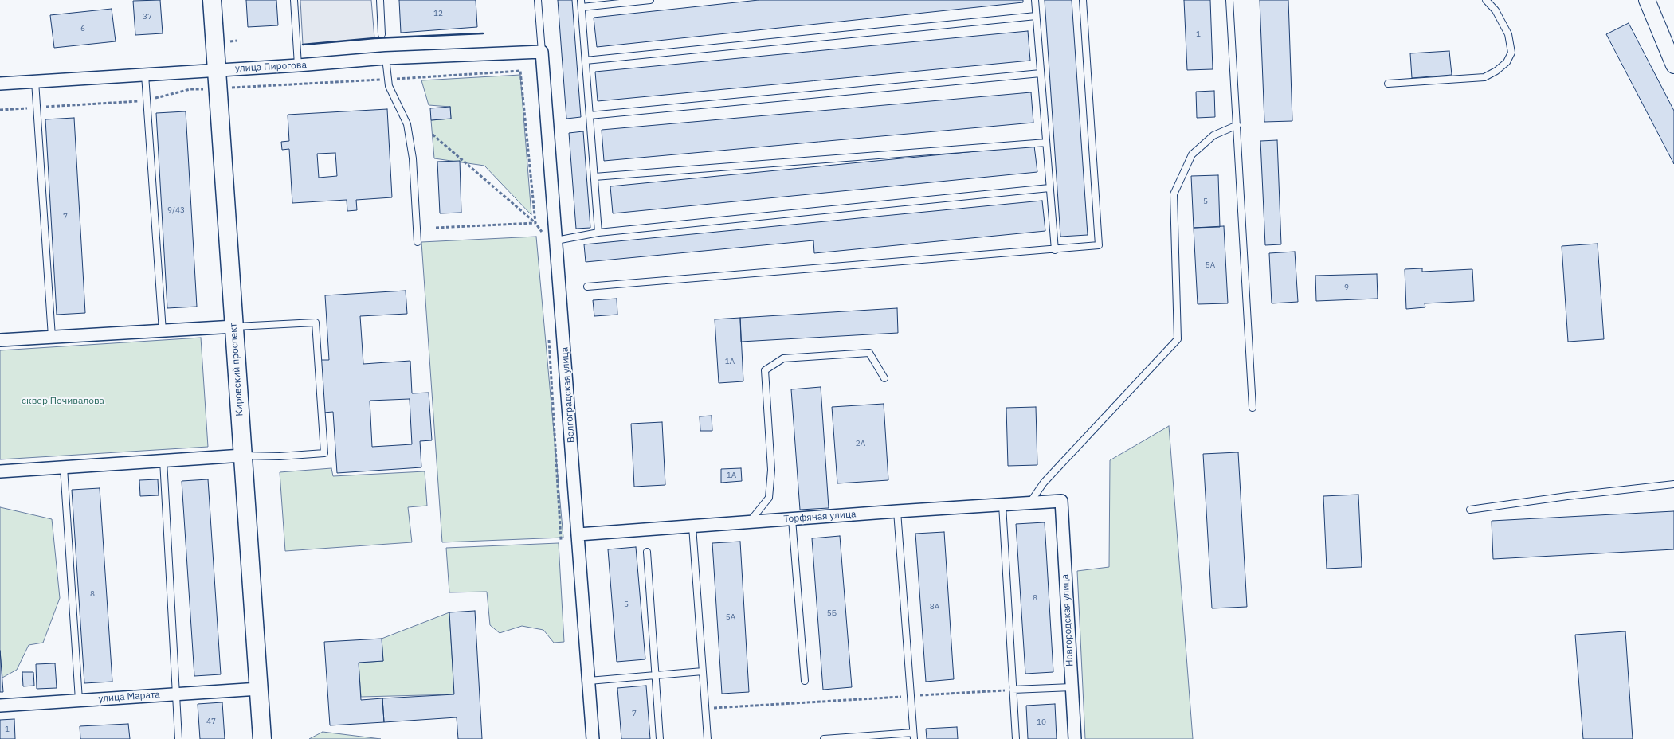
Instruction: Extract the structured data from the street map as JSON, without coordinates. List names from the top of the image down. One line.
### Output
{"streets":{"main road":["Кировский проспект"],"street":["улица Пирогова","Волгоградская улица","Торфяная улица","Новгородская улица","улица Марата"]},"crossings":[["улица Пирогова","Кировский проспект"],["улица Пирогова","Волгоградская улица"],["Кировский проспект","улица Марата"],["Волгоградская улица","Торфяная улица"],["Торфяная улица","Новгородская улица"]],"parks":["сквер Почивалова"],"house_numbers":["12","37","6","1","5","9/43","7","5А","9","1А","2А","1А","8","8","5","8А","5Б","5А","7","47","10","1"]}
